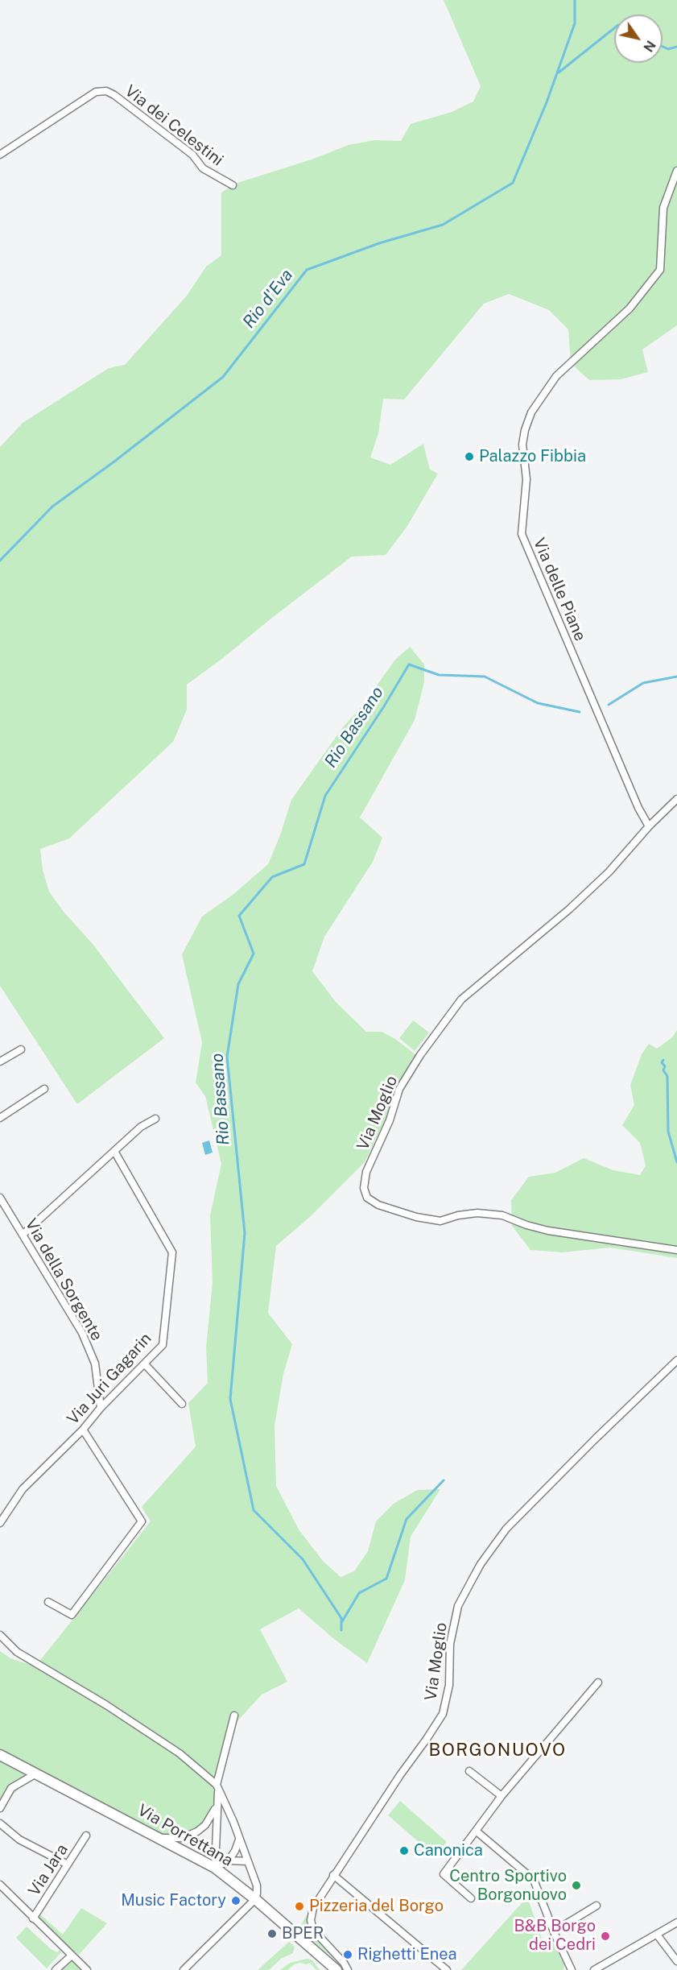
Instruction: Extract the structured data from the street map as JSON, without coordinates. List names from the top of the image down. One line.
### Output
{"streets":{"main road":["Via Porrettana"],"street":["Via dei Celestini","Via delle Piane","Via Moglio","Via della Sorgente","Via Juri Gagarin","Via Jara"]},"crossings":[["Via delle Piane","Via Moglio"],["Via della Sorgente","Via Juri Gagarin"]],"districts":["BORGONUOVO"],"water":["Rio d'Eva","Rio Bassano"],"places":["Palazzo Fibbia","Canonica","Centro Sportivo Borgonuovo","Music Factory","Pizzeria del Borgo","BPER","B&B Borgo dei Cedri","Righetti Enea"],"north":"bottom right"}
